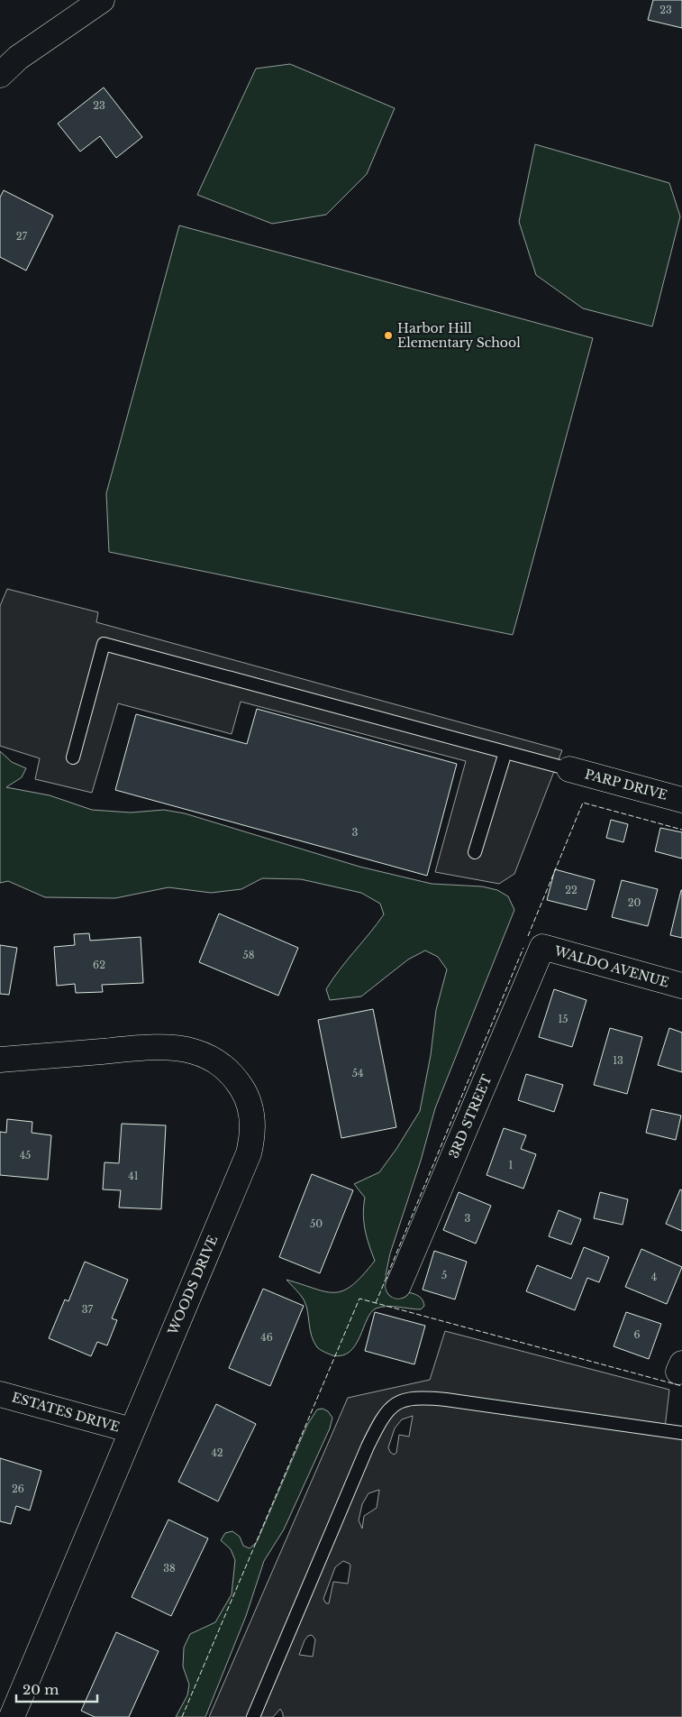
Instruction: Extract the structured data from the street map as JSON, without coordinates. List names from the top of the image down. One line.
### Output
{"streets":{"street":["PARP DRIVE","WALDO AVENUE","3RD STREET","WOODS DRIVE","ESTATES DRIVE"]},"crossings":[["WALDO AVENUE","3RD STREET"],["WOODS DRIVE","ESTATES DRIVE"]],"places":["Harbor Hill Elementary School"],"house_numbers":["23","23","27","3","22","20","58","62","15","13","54","45","1","41","3","50","5","4","37","6","46","42","26","38"],"scale_bar":"20 m"}
